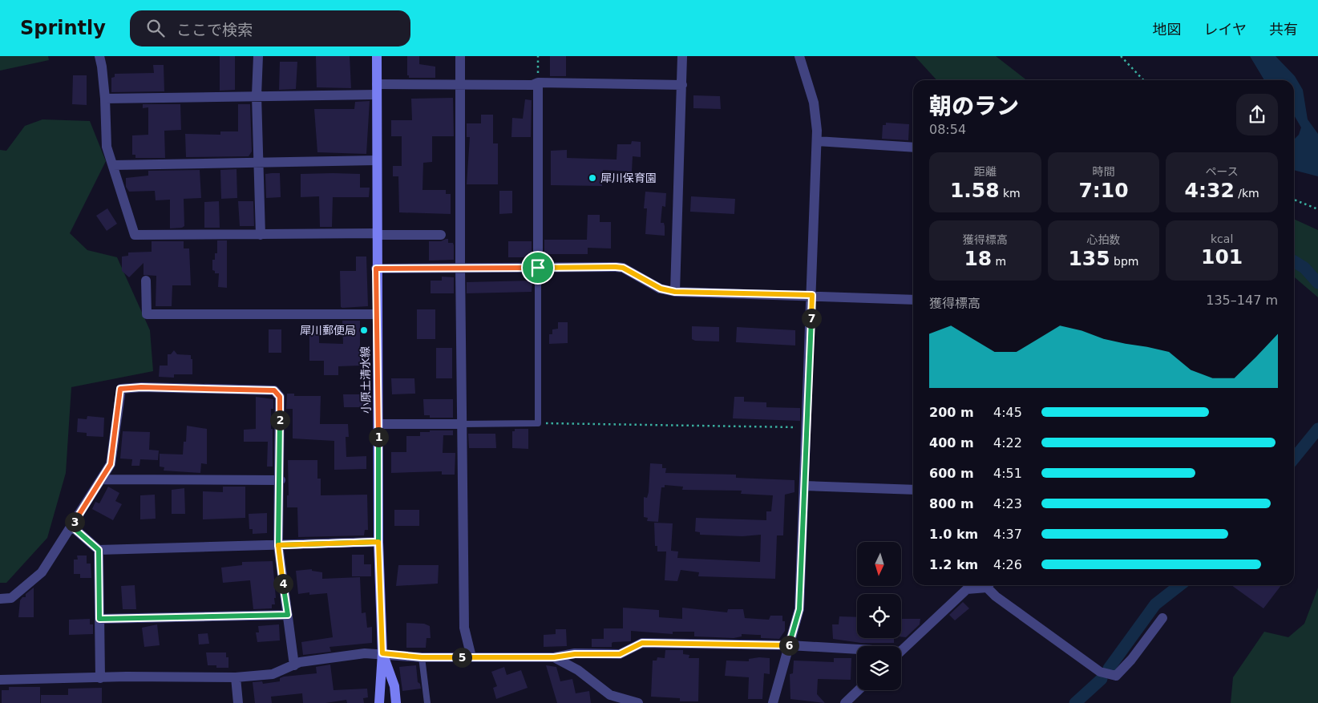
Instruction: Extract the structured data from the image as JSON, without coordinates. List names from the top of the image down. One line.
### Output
{"streets":{"main road":["小原土清水線"]},"places":["犀川保育園","犀川郵便局"],"north":"bottom","page":{"header":"Sprintly","search":"ここで検索","nav":["地図","レイヤ","共有"],"heading":["朝のラン","08:54"],"stats":[["距離","1.58 km"],["時間","7:10"],["ペース","4:32 /km"],["獲得標高","18 m"],["心拍数","135 bpm"],["kcal","101"]],"chart":["獲得標高","135–147 m"],"pins":["7","2","1","3","4","6","5"],"list":[{"name":"200 m","note":"4:45"},{"name":"400 m","note":"4:22"},{"name":"600 m","note":"4:51"},{"name":"800 m","note":"4:23"},{"name":"1.0 km","note":"4:37"},{"name":"1.2 km","note":"4:26"}]}}
